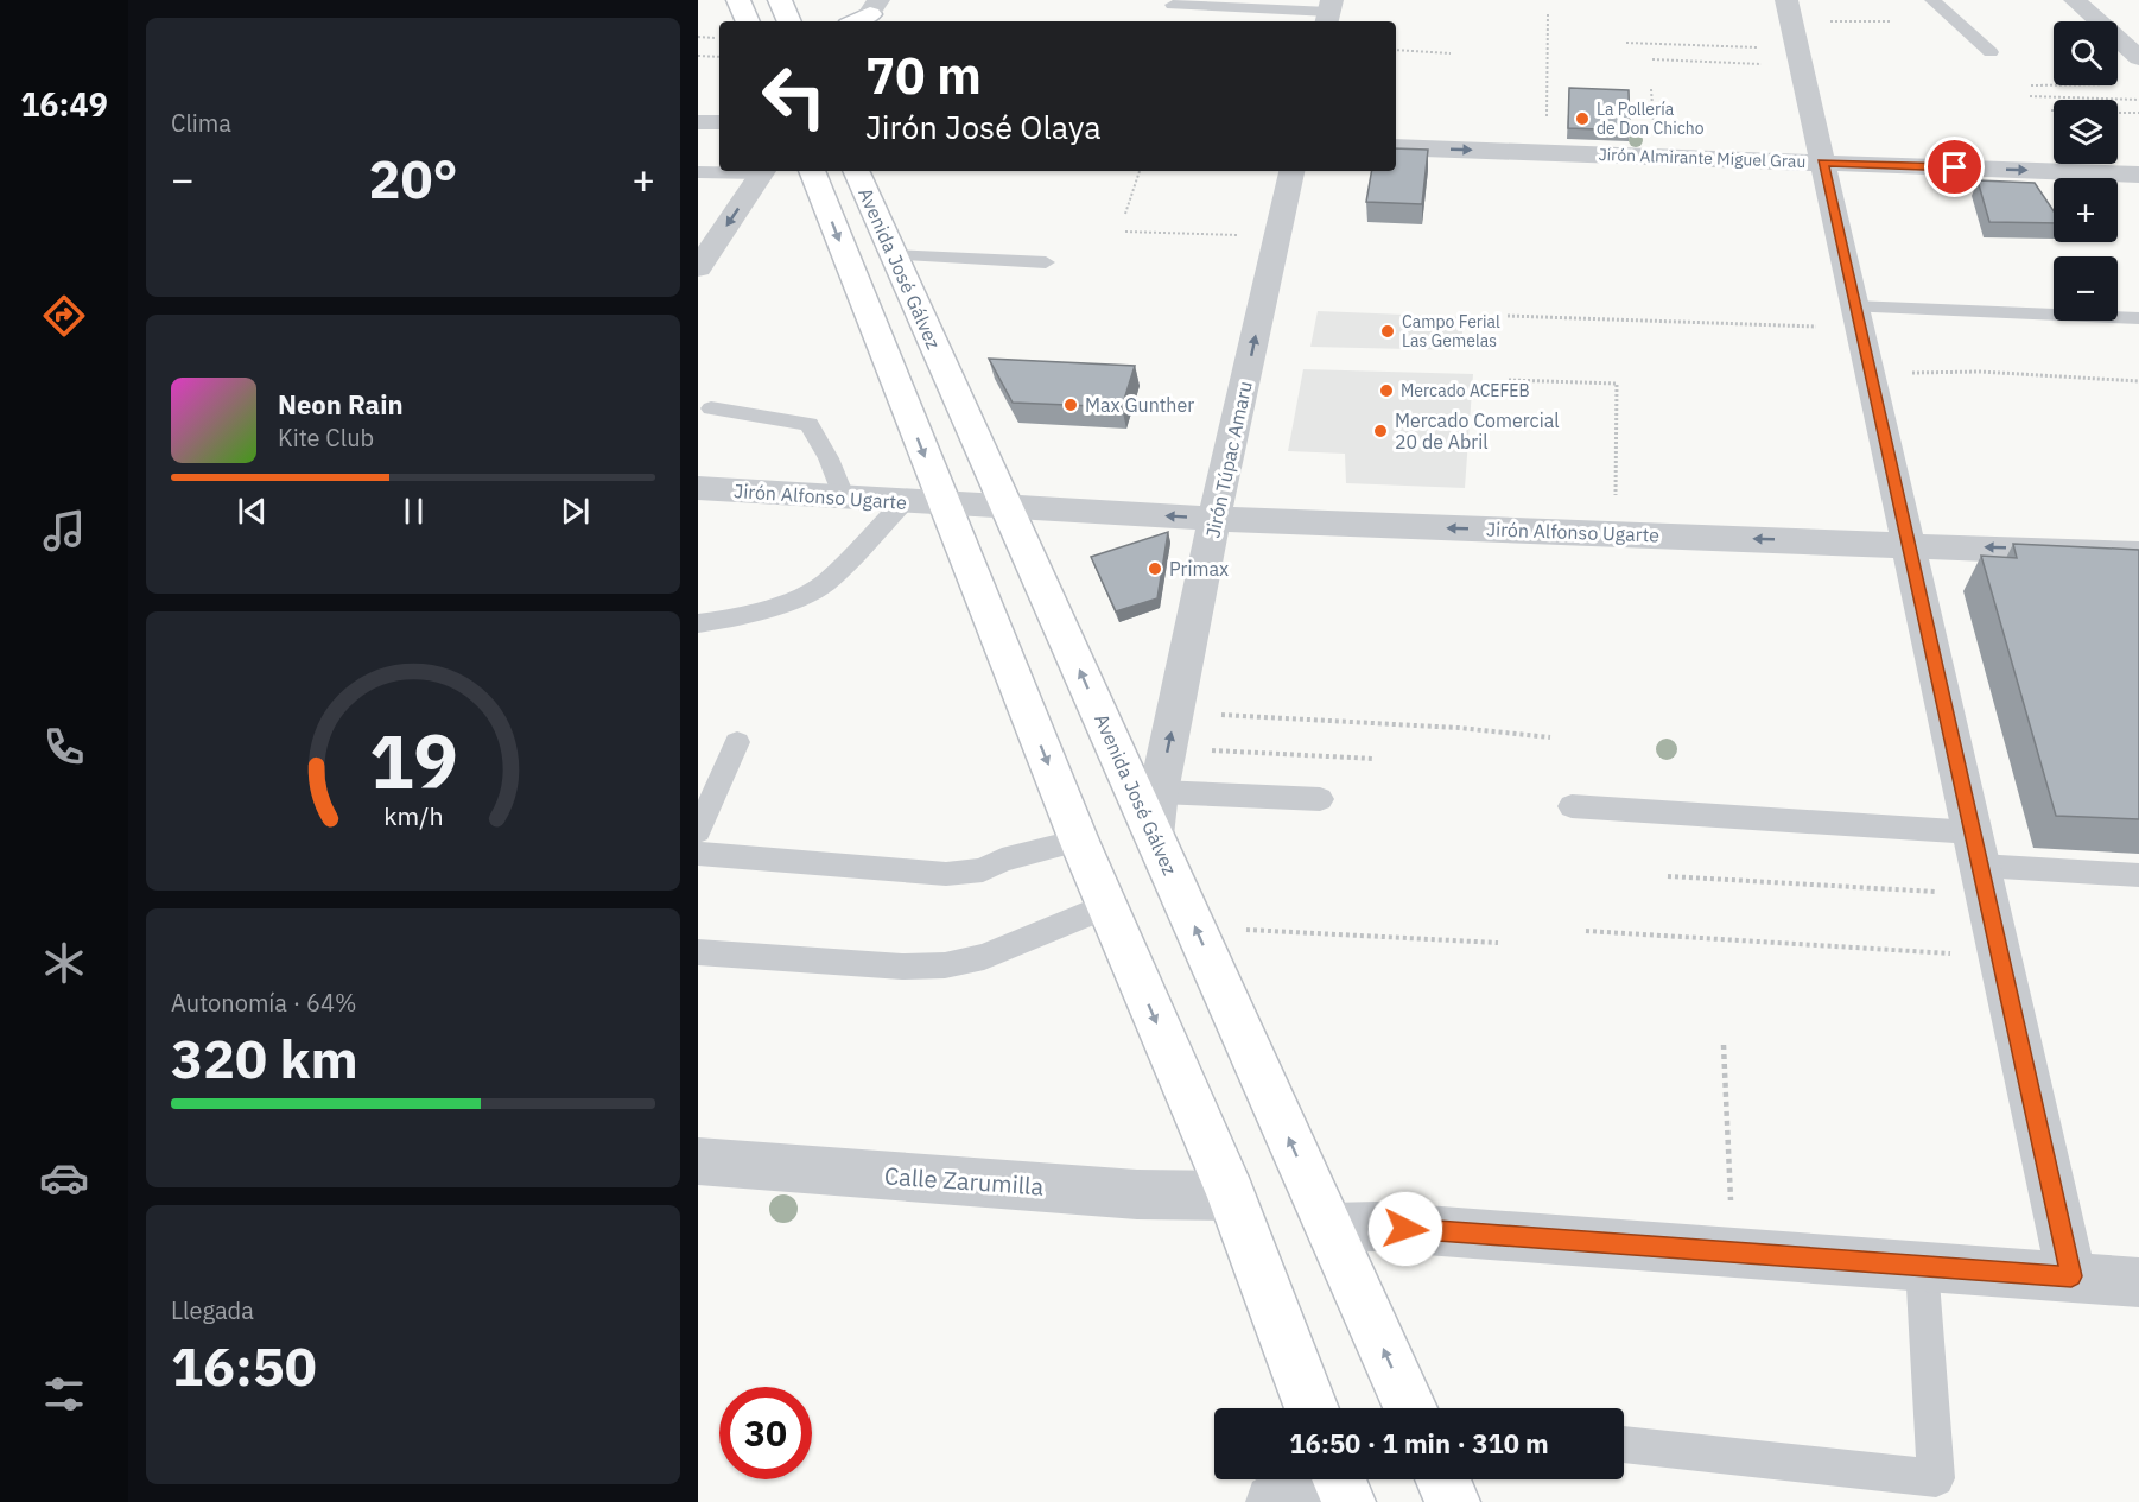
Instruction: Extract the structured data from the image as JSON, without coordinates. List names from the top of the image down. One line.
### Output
{"streets":{"main road":["Avenida José Gálvez"],"street":["Jirón Almirante Miguel Grau","Jirón Túpac Amaru","Jirón Alfonso Ugarte","Calle Zarumilla"]},"crossings":[["Avenida José Gálvez","Jirón Túpac Amaru"],["Avenida José Gálvez","Jirón Alfonso Ugarte"],["Jirón Túpac Amaru","Jirón Alfonso Ugarte"]],"one_way":["Jirón Almirante Miguel Grau","Jirón Túpac Amaru","Jirón Alfonso Ugarte"],"places":["La Pollería de Don Chicho","Campo Ferial Las Gemelas","Mercado ACEFEB","Max Gunther","Mercado Comercial 20 de Abril","Primax"],"page":{"tabs":"16:49","tile":["Clima",["Autonomía · 64%","320 km"],["Llegada","16:50"]],"map_buttons":["+","−"],"turn":["70 m","Jirón José Olaya"],"heat":["−","20°","+"],"song":["Neon Rain","Kite Club"],"limit":"30","trip":"16:50 · 1 min · 310 m","gauge":["19","km/h"]}}
